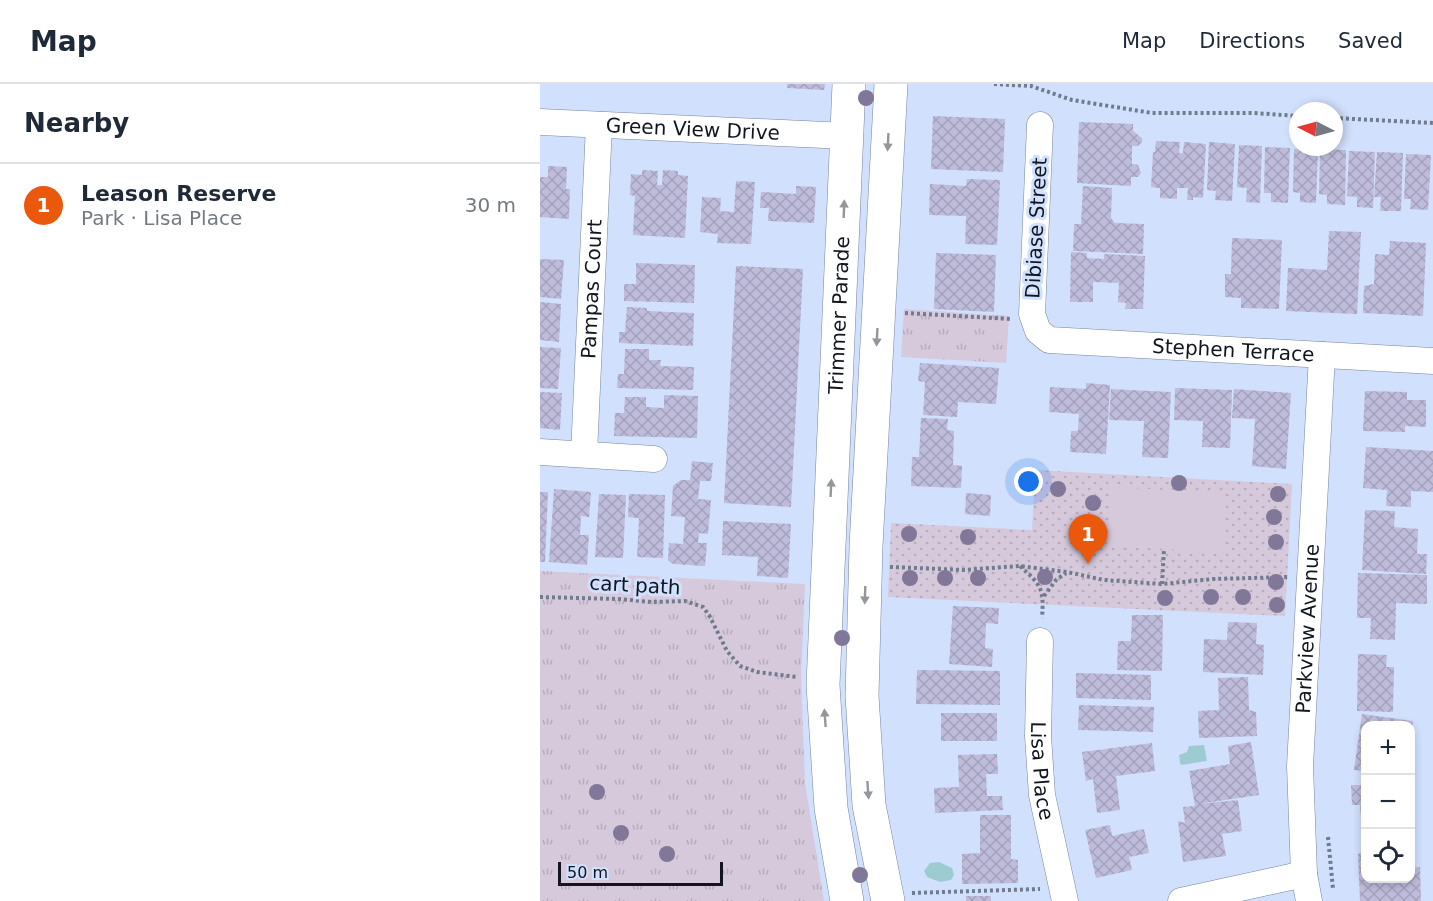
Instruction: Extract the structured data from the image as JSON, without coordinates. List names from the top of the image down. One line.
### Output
{"streets":{"main road":["Trimmer Parade"],"street":["Green View Drive","Dibiase Street","Pampas Court","Stephen Terrace","Parkview Avenue","Lisa Place"],"path":["cart path"]},"crossings":[["Green View Drive","Pampas Court"],["Green View Drive","Trimmer Parade"],["Dibiase Street","Stephen Terrace"],["Stephen Terrace","Parkview Avenue"]],"scale_bar":"50 m","north":"left","page":{"header":"Map","nav":["Map","Directions","Saved"],"heading":"Nearby","list":[{"mark":"1","name":"Leason Reserve","note":"Park · Lisa Place","value":"30 m"}],"pins":"1","map_buttons":["+","−"],"scale":"50 m"}}
